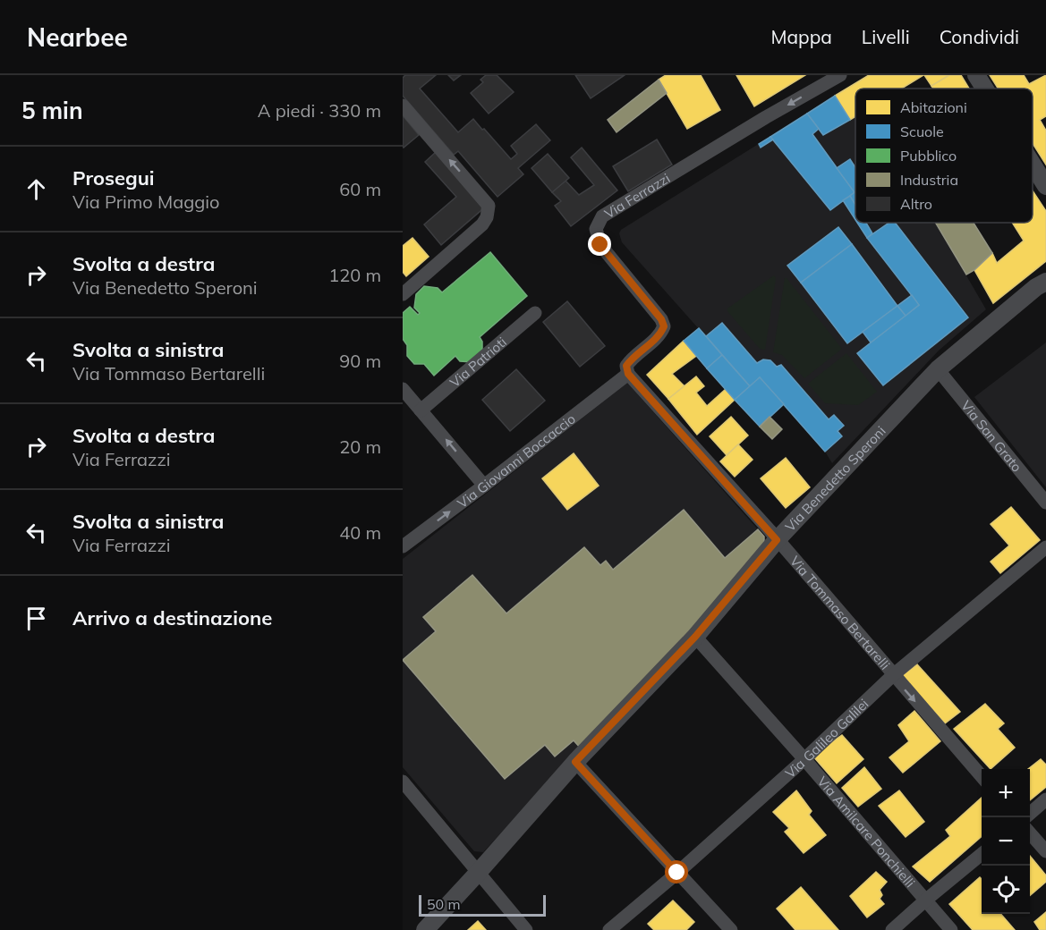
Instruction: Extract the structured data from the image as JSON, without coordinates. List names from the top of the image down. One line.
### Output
{"streets":{"street":["Via Ferrazzi","Via Patrioti","Via San Grato","Via Giovanni Boccaccio","Via Benedetto Speroni","Via Tommaso Bertarelli","Via Galileo Galilei","Via Amilcare Ponchielli"]},"crossings":[["Via Ferrazzi","Via Giovanni Boccaccio"],["Via Ferrazzi","Via Tommaso Bertarelli"],["Via San Grato","Via Benedetto Speroni"],["Via Giovanni Boccaccio","Via Tommaso Bertarelli"],["Via Benedetto Speroni","Via Tommaso Bertarelli"],["Via Benedetto Speroni","Via Amilcare Ponchielli"],["Via Tommaso Bertarelli","Via Galileo Galilei"],["Via Galileo Galilei","Via Amilcare Ponchielli"]],"one_way":["Via Giovanni Boccaccio"],"legend":["Abitazioni","Scuole","Pubblico","Industria","Altro"],"scale_bar":"50 m","page":{"header":"Nearbee","nav":["Mappa","Livelli","Condividi"],"heading":["5 min","A piedi · 330 m"],"list":[["Prosegui","Via Primo Maggio","60 m"],["Svolta a destra","Via Benedetto Speroni","120 m"],["Svolta a sinistra","Via Tommaso Bertarelli","90 m"],["Svolta a destra","Via Ferrazzi","20 m"],["Svolta a sinistra","Via Ferrazzi","40 m"],"Arrivo a destinazione"],"map_buttons":["+","−"],"scale":"50 m"}}
